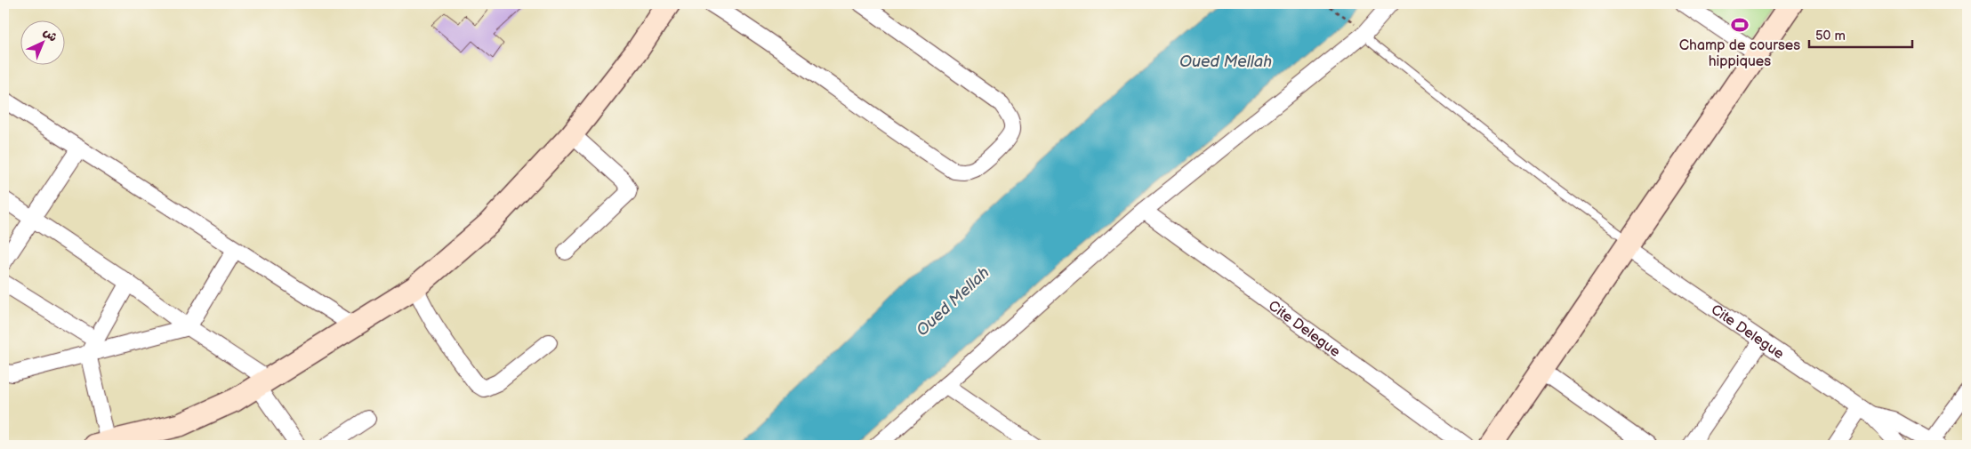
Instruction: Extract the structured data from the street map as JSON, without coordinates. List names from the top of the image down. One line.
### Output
{"streets":{"street":["Cite Delegue"]},"water":["Oued Mellah"],"places":{"sports":["Champ de courses hippiques"]},"scale_bar":"50 m","north":"top right"}
